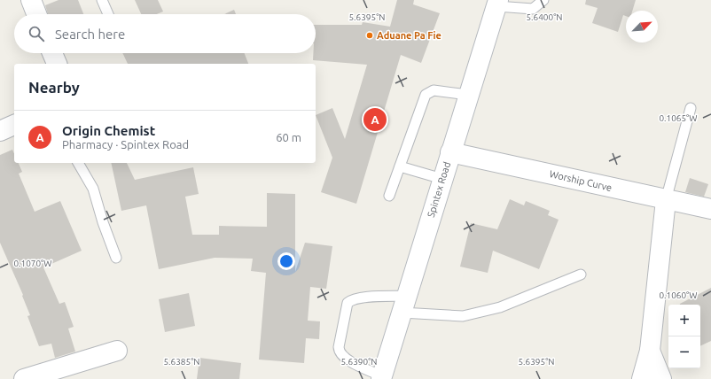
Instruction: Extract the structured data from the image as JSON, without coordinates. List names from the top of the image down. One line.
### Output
{"streets":{"street":["Worship Curve","Spintex Road"]},"crossings":[["Worship Curve","Spintex Road"]],"places":["Aduane Pa Fie"],"north":"top right","page":{"search":"Search here","heading":"Nearby","pins":"A","list":[{"mark":"A","name":"Origin Chemist","note":"Pharmacy · Spintex Road","value":"60 m"}],"map_buttons":["+","−"]},"coordinates":["5.6395°N","5.6400°N","0.1065°W","0.1070°W","0.1060°W","5.6385°N","5.6390°N"]}
